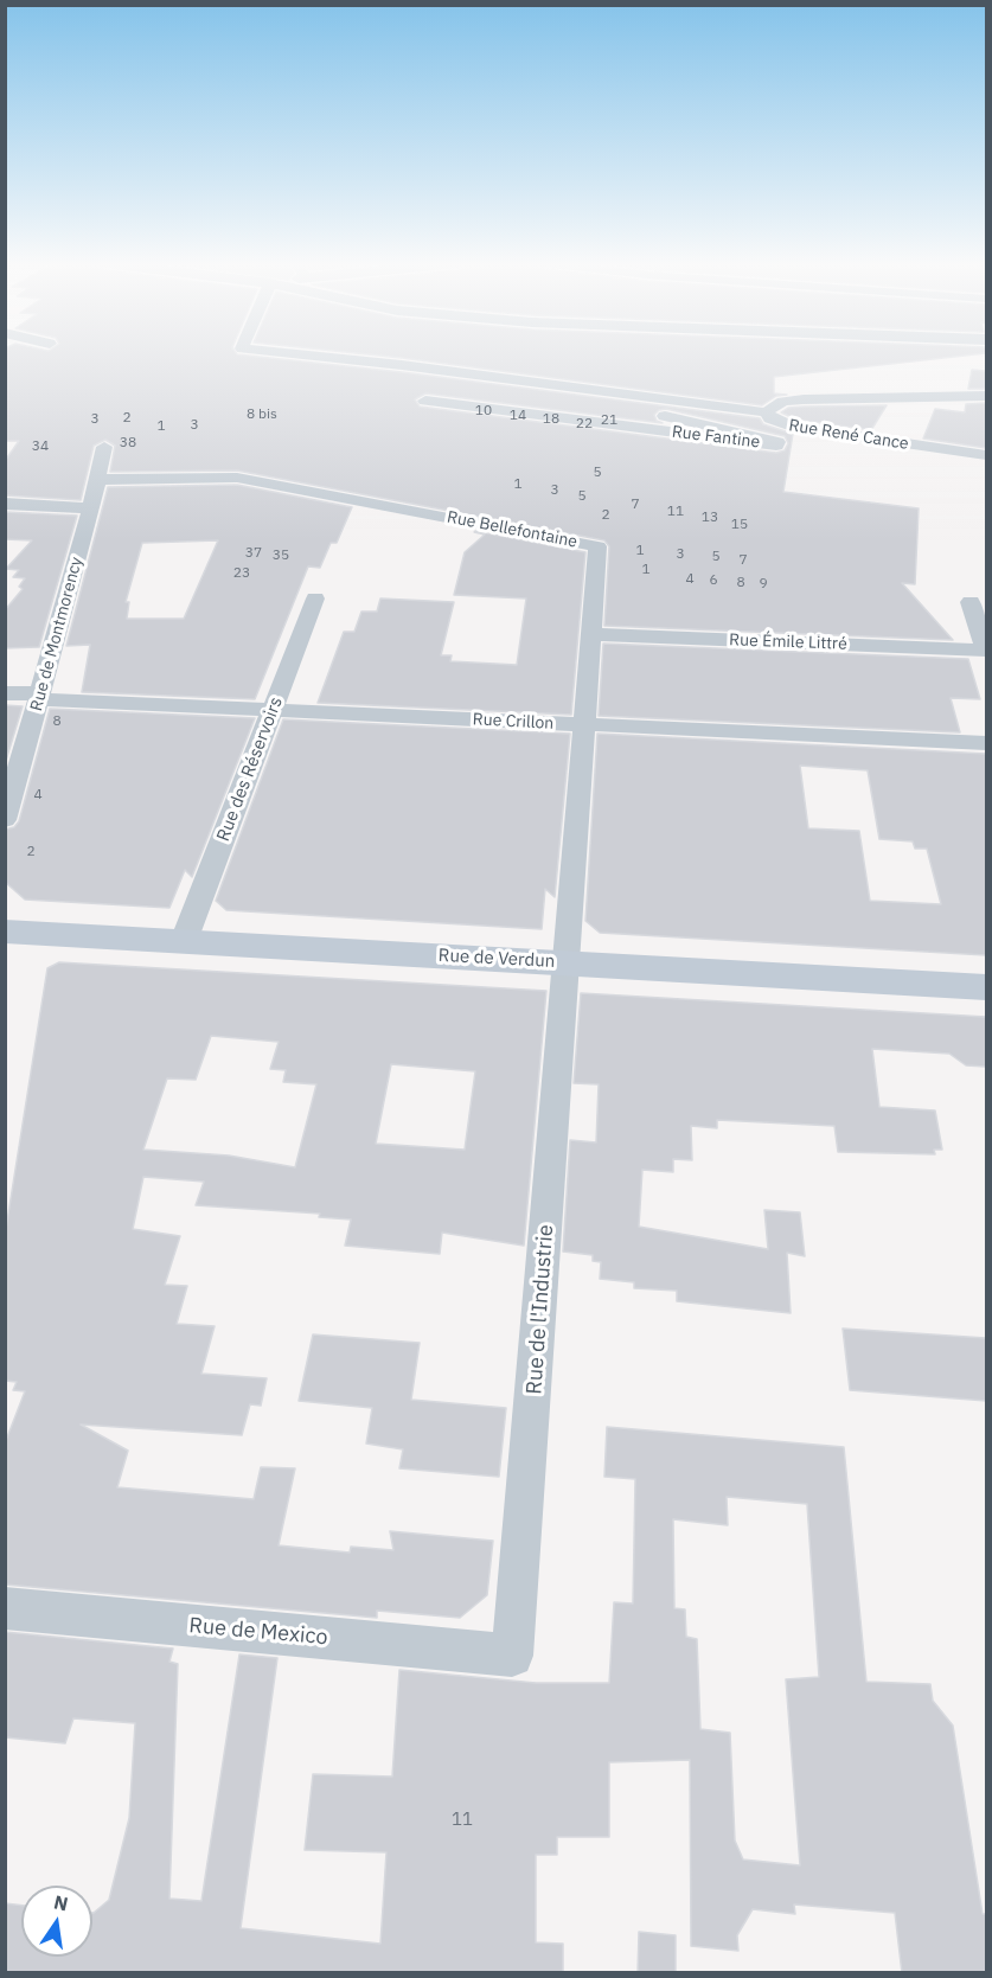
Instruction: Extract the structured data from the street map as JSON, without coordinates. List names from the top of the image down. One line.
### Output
{"streets":{"main road":["Rue de Verdun"],"street":["Rue René Cance","Rue Fantine","Rue Bellefontaine","Rue de Montmorency","Rue Émile Littré","Rue Crillon","Rue des Réservoirs","Rue de l'Industrie","Rue de Mexico"]},"crossings":[["Rue René Cance","Rue Fantine"],["Rue Bellefontaine","Rue de Montmorency"],["Rue Bellefontaine","Rue Émile Littré"],["Rue Bellefontaine","Rue Crillon"],["Rue Bellefontaine","Rue de Verdun"],["Rue Bellefontaine","Rue de l'Industrie"],["Rue de Montmorency","Rue Crillon"],["Rue Crillon","Rue des Réservoirs"],["Rue des Réservoirs","Rue de Verdun"],["Rue de Verdun","Rue de l'Industrie"],["Rue de l'Industrie","Rue de Mexico"]],"house_numbers":["10","8 bis","14","2","3","18","21","22","3","1","38","34","5","1","3","5","7","11","2","13","15","1","37","3","35","5","7","1","23","4","6","8","9","8","4","2","11"],"north":"top"}
